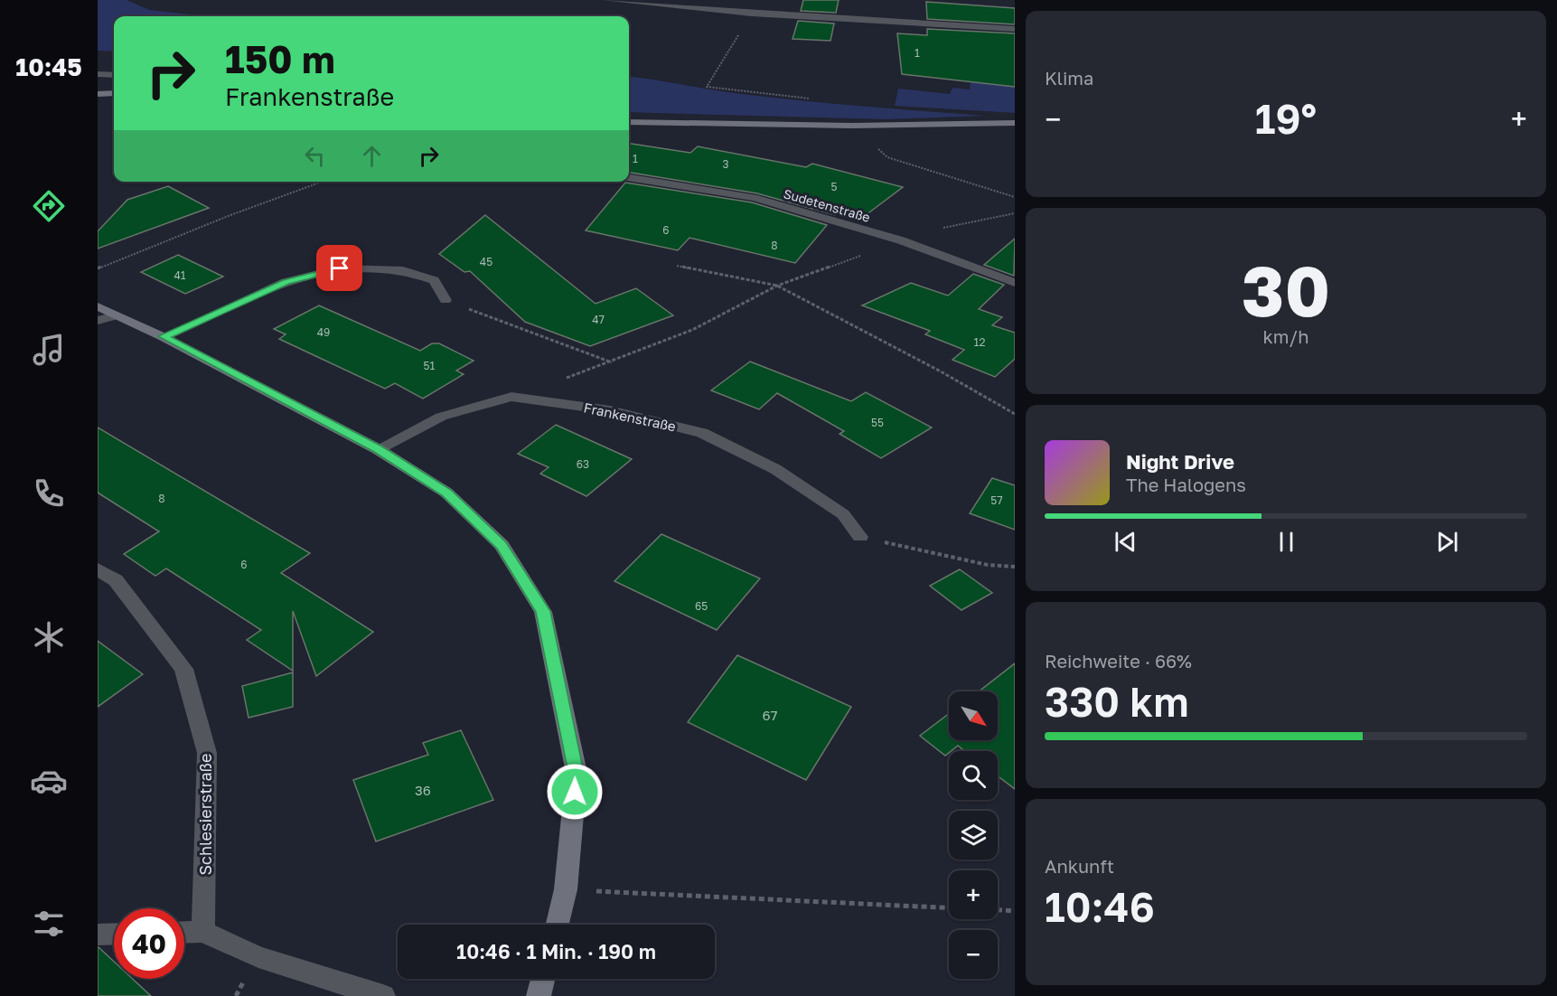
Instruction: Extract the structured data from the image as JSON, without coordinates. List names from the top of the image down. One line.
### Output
{"streets":{"street":["Sudetenstraße","Frankenstraße","Schlesierstraße"]},"house_numbers":["1","1","3","5","6","8","45","41","47","49","12","51","55","63","8","57","6","65","67","36"],"north":"bottom right","page":{"tabs":"10:45","tile":["Klima",["30","km/h"],["Reichweite · 66%","330 km"],["Ankunft","10:46"]],"turn":["150 m","Frankenstraße"],"heat":["−","19°","+"],"song":["Night Drive","The Halogens"],"map_buttons":["+","−"],"limit":"40","trip":"10:46 · 1 Min. · 190 m"}}
